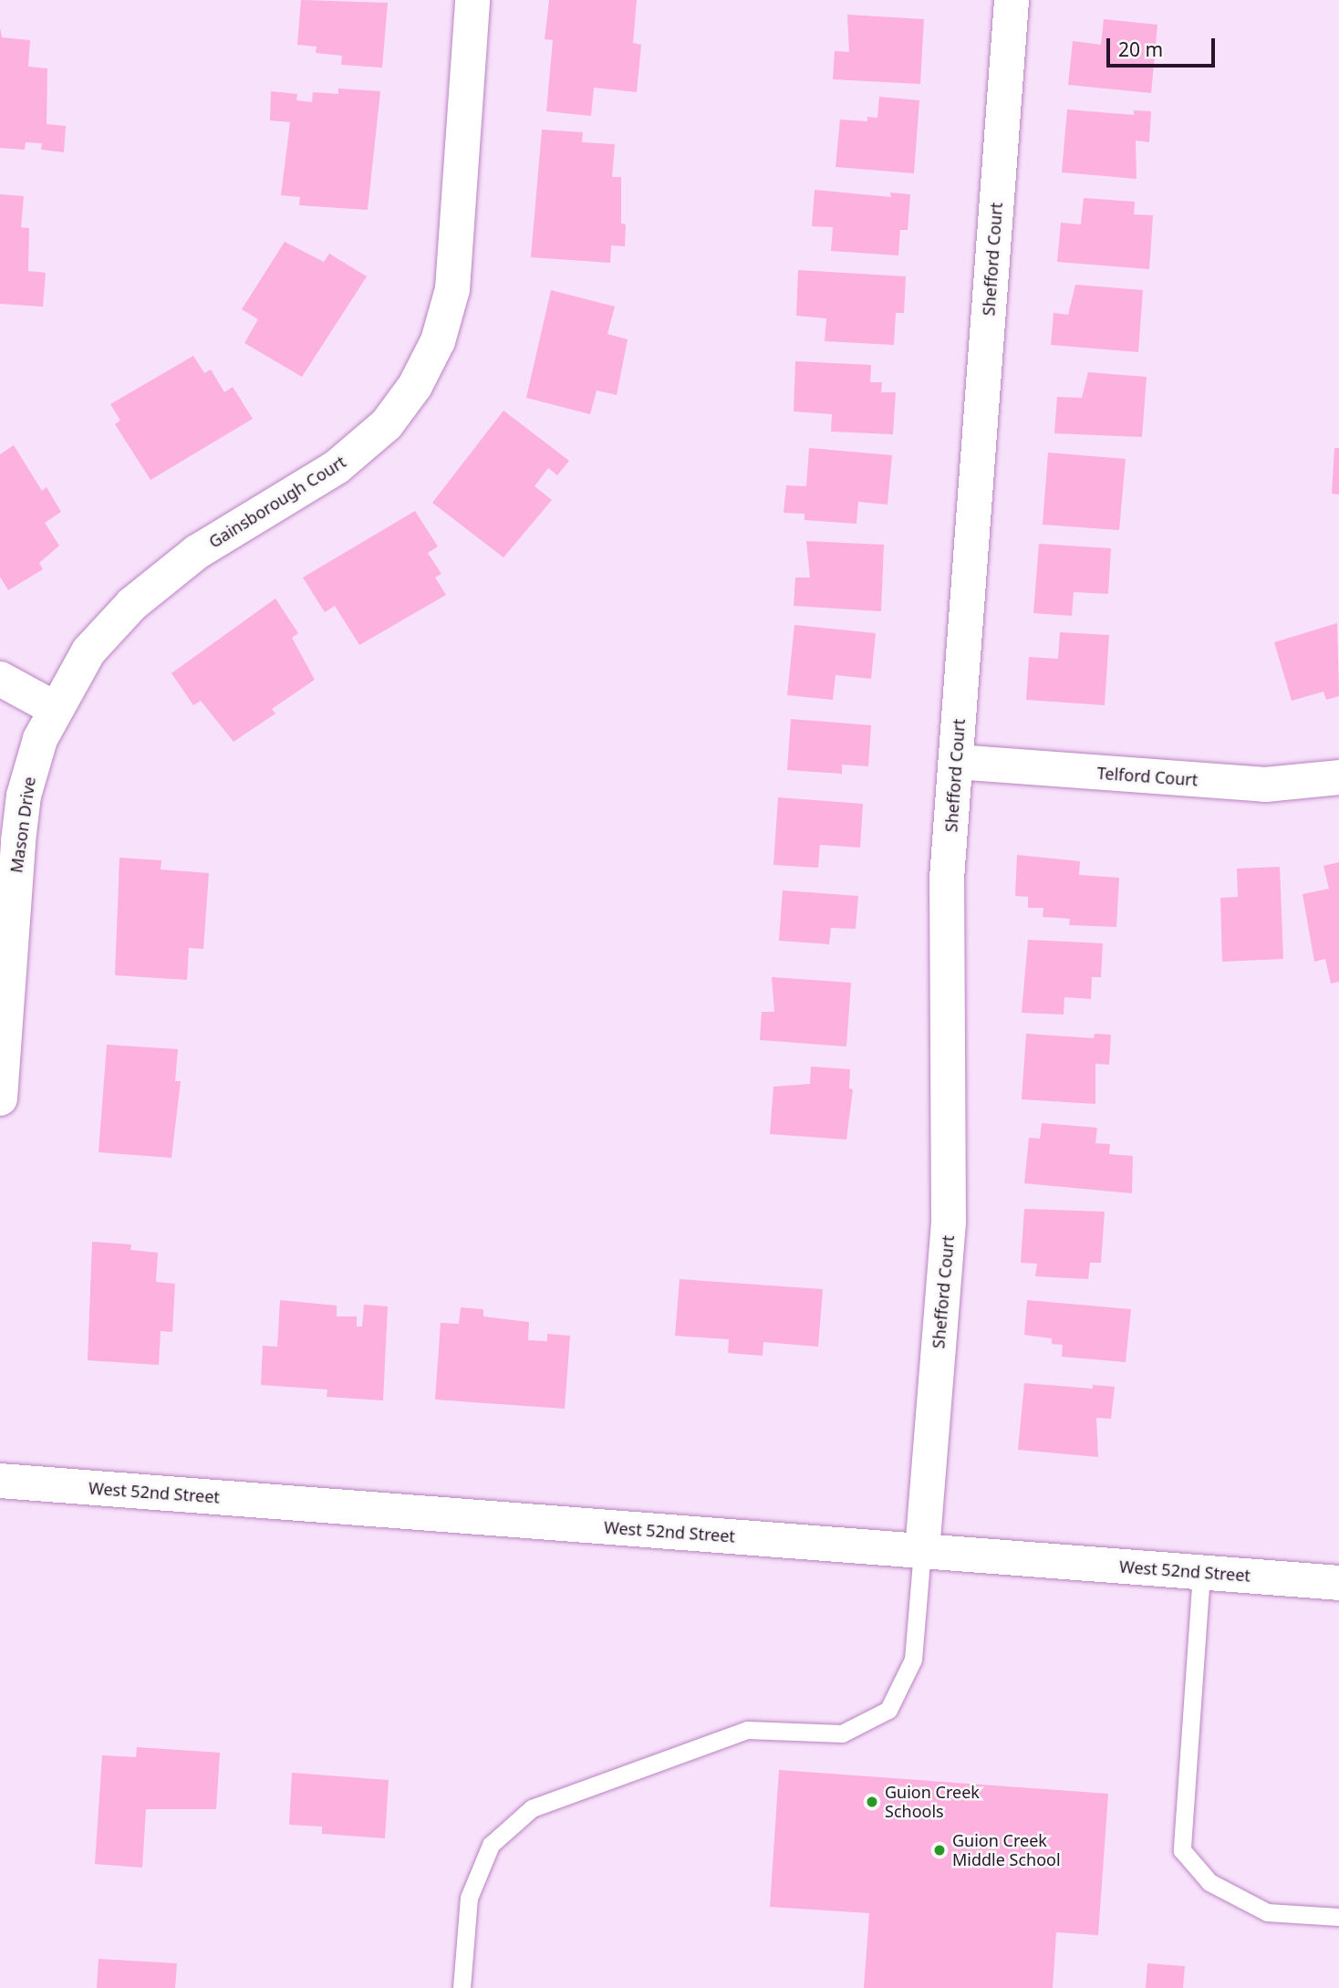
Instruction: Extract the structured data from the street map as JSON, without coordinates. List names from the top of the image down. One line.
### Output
{"streets":{"street":["Shefford Court","Gainsborough Court","Telford Court","Mason Drive","West 52nd Street"]},"crossings":[["Shefford Court","Telford Court"],["Shefford Court","West 52nd Street"],["Gainsborough Court","Mason Drive"]],"places":["Guion Creek Schools","Guion Creek Middle School"],"scale_bar":"20 m"}
